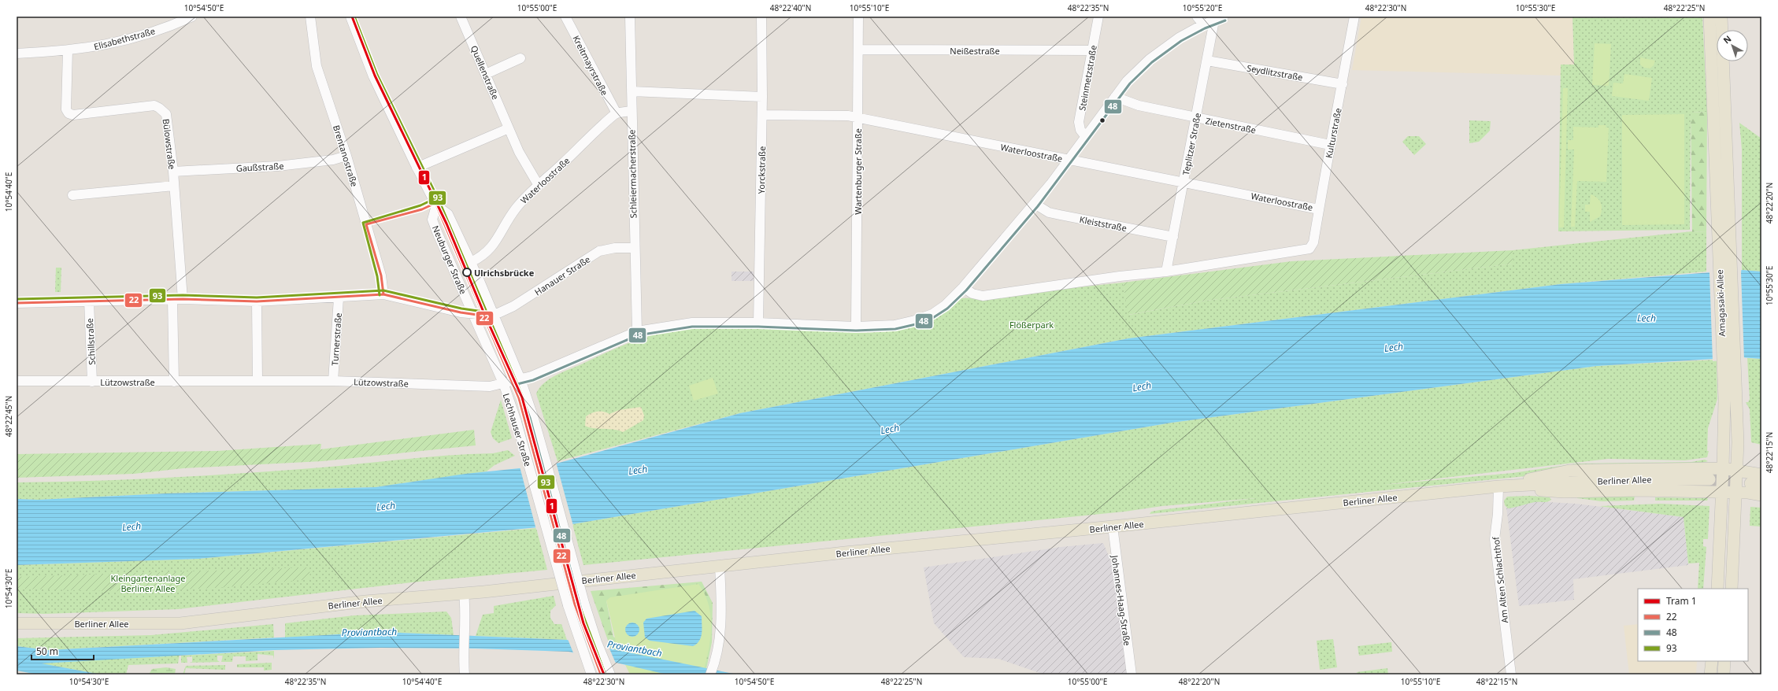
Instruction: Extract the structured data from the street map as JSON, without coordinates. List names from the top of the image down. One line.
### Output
{"streets":{"main road":["Amagasaki-Allee","Berliner Allee"],"street":["Elisabethstraße","Neißestraße","Kreitmayrstraße","Quellenstraße","Seydlitzstraße","Steinmetzstraße","Zietenstraße","Kulturstraße","Bülowstraße","Teplitzer Straße","Waterloostraße","Brentanostraße","Gaußstraße","Yorckstraße","Wartenburger Straße","Schleiermacherstraße","Kleiststraße","Neuburger Straße","Hanauer Straße","Turnerstraße","Schillstraße","Lützowstraße","Lechhauser Straße","Am Alten Schlachthof","Johannes-Haag-Straße"]},"crossings":[["Elisabethstraße","Bülowstraße"],["Neißestraße","Steinmetzstraße"],["Neißestraße","Wartenburger Straße"],["Kreitmayrstraße","Waterloostraße"],["Quellenstraße","Waterloostraße"],["Seydlitzstraße","Kulturstraße"],["Seydlitzstraße","Teplitzer Straße"],["Steinmetzstraße","Lützowstraße"],["Zietenstraße","Kulturstraße"],["Zietenstraße","Teplitzer Straße"],["Zietenstraße","Lützowstraße"],["Kulturstraße","Teplitzer Straße"],["Kulturstraße","Waterloostraße"],["Bülowstraße","Gaußstraße"],["Teplitzer Straße","Waterloostraße"],["Teplitzer Straße","Kleiststraße"],["Teplitzer Straße","Lützowstraße"],["Waterloostraße","Yorckstraße"],["Waterloostraße","Wartenburger Straße"],["Waterloostraße","Neuburger Straße"],["Waterloostraße","Lützowstraße"],["Brentanostraße","Gaußstraße"],["Yorckstraße","Lützowstraße"],["Wartenburger Straße","Lützowstraße"],["Schleiermacherstraße","Hanauer Straße"],["Schleiermacherstraße","Lützowstraße"],["Kleiststraße","Lützowstraße"],["Neuburger Straße","Hanauer Straße"],["Neuburger Straße","Lützowstraße"],["Neuburger Straße","Lechhauser Straße"],["Turnerstraße","Lützowstraße"],["Schillstraße","Lützowstraße"],["Lützowstraße","Lechhauser Straße"],["Berliner Allee","Am Alten Schlachthof"],["Berliner Allee","Johannes-Haag-Straße"]],"water":["Lech","Proviantbach"],"parks":["Flößerpark","Kleingartenanlage Berliner Allee"],"places":["Ulrichsbrücke"],"lines":["tram line 1","transit line 93","transit line 48","transit line 22"],"legend":["Tram 1","22","48","93"],"scale_bar":"50 m","north":"top left","coordinates":["10°54'50\"E","10°55'00\"E","48°22'40\"N","10°55'10\"E","48°22'35\"N","10°55'20\"E","48°22'30\"N","10°55'30\"E","48°22'25\"N","10°54'40\"E","48°22'20\"N","48°22'45\"N","48°22'15\"N","10°54'30\"E"]}
